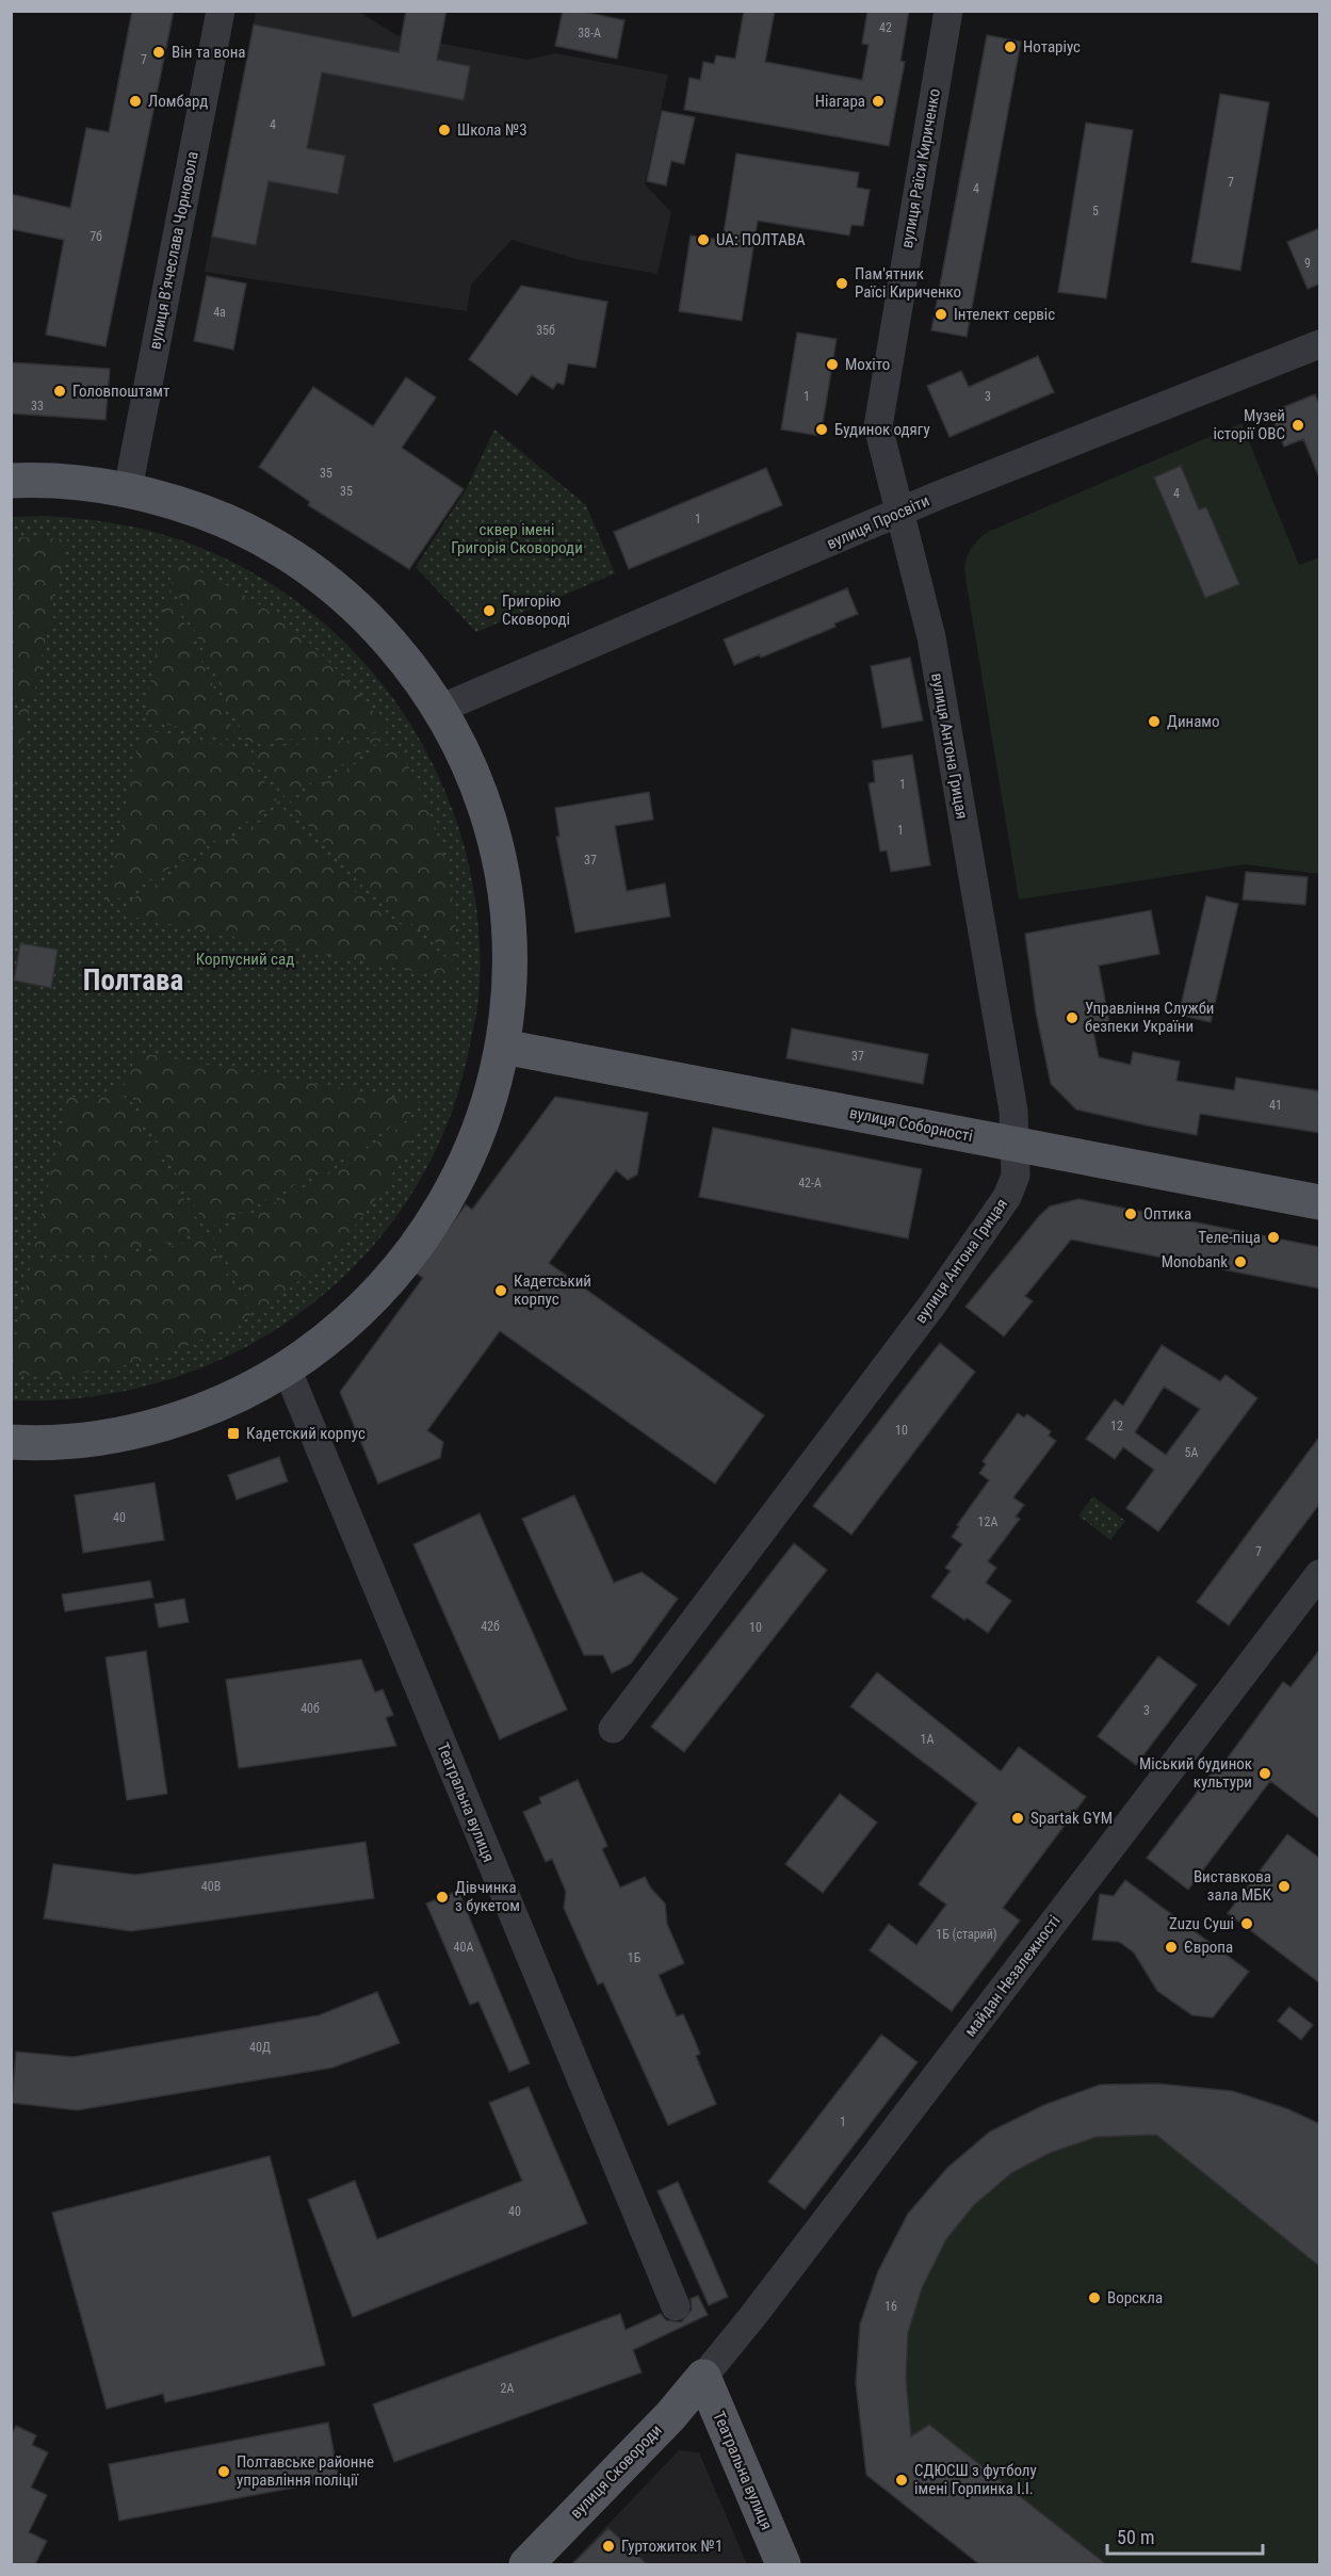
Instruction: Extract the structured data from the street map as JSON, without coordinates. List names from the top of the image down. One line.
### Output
{"streets":{"main road":["вулиця Соборності","Театральна вулиця","вулиця Сковороди"],"street":["вулиця Раїси Кириченко","вулиця Вʼячеслава Чорновола","вулиця Просвіти","вулиця Антона Грицая","майдан Незалежності"]},"crossings":[["вулиця Раїси Кириченко","вулиця Просвіти"],["вулиця Раїси Кириченко","вулиця Антона Грицая"],["вулиця Просвіти","вулиця Антона Грицая"],["вулиця Антона Грицая","вулиця Соборності"],["Театральна вулиця","майдан Незалежності"],["Театральна вулиця","вулиця Сковороди"],["майдан Незалежності","вулиця Сковороди"]],"districts":["Полтава"],"parks":["сквер імені Григорія Сковороди","Корпусний сад"],"places":{"other":["Нотаріус","Він та вона","Ломбард","Ніагара","Школа №3","UA: ПОЛТАВА","Пам'ятник Раїсі Кириченко","Інтелект сервіс","Мохіто","Головпоштамт","Музей історії ОВС","Будинок одягу","Григорію Сковороді","Динамо","Управління Служби безпеки України","Оптика","Теле-піца","Monobank","Кадетський корпус","Міський будинок культури","Spartak GYM","Виставкова зала МБК","Дівчинка з букетом","Zuzu Суші","Європа","Ворскла","Полтавське районне управління поліції","СДЮСШ з футболу імені Горпинка І.І.","Гуртожиток №1"],"transit":["Кадетский корпус"]},"house_numbers":["42","38-А","7","4","7","4","5","7б","9","4а","35б","1","3","33","35","35","4","1","1","1","37","37","41","42-А","12","10","5А","40","12А","7","42б","10","40б","3","1А","40В","1Б (старий)","40А","1Б","40Д","1","40","16","2А"],"scale_bar":"50 m"}
